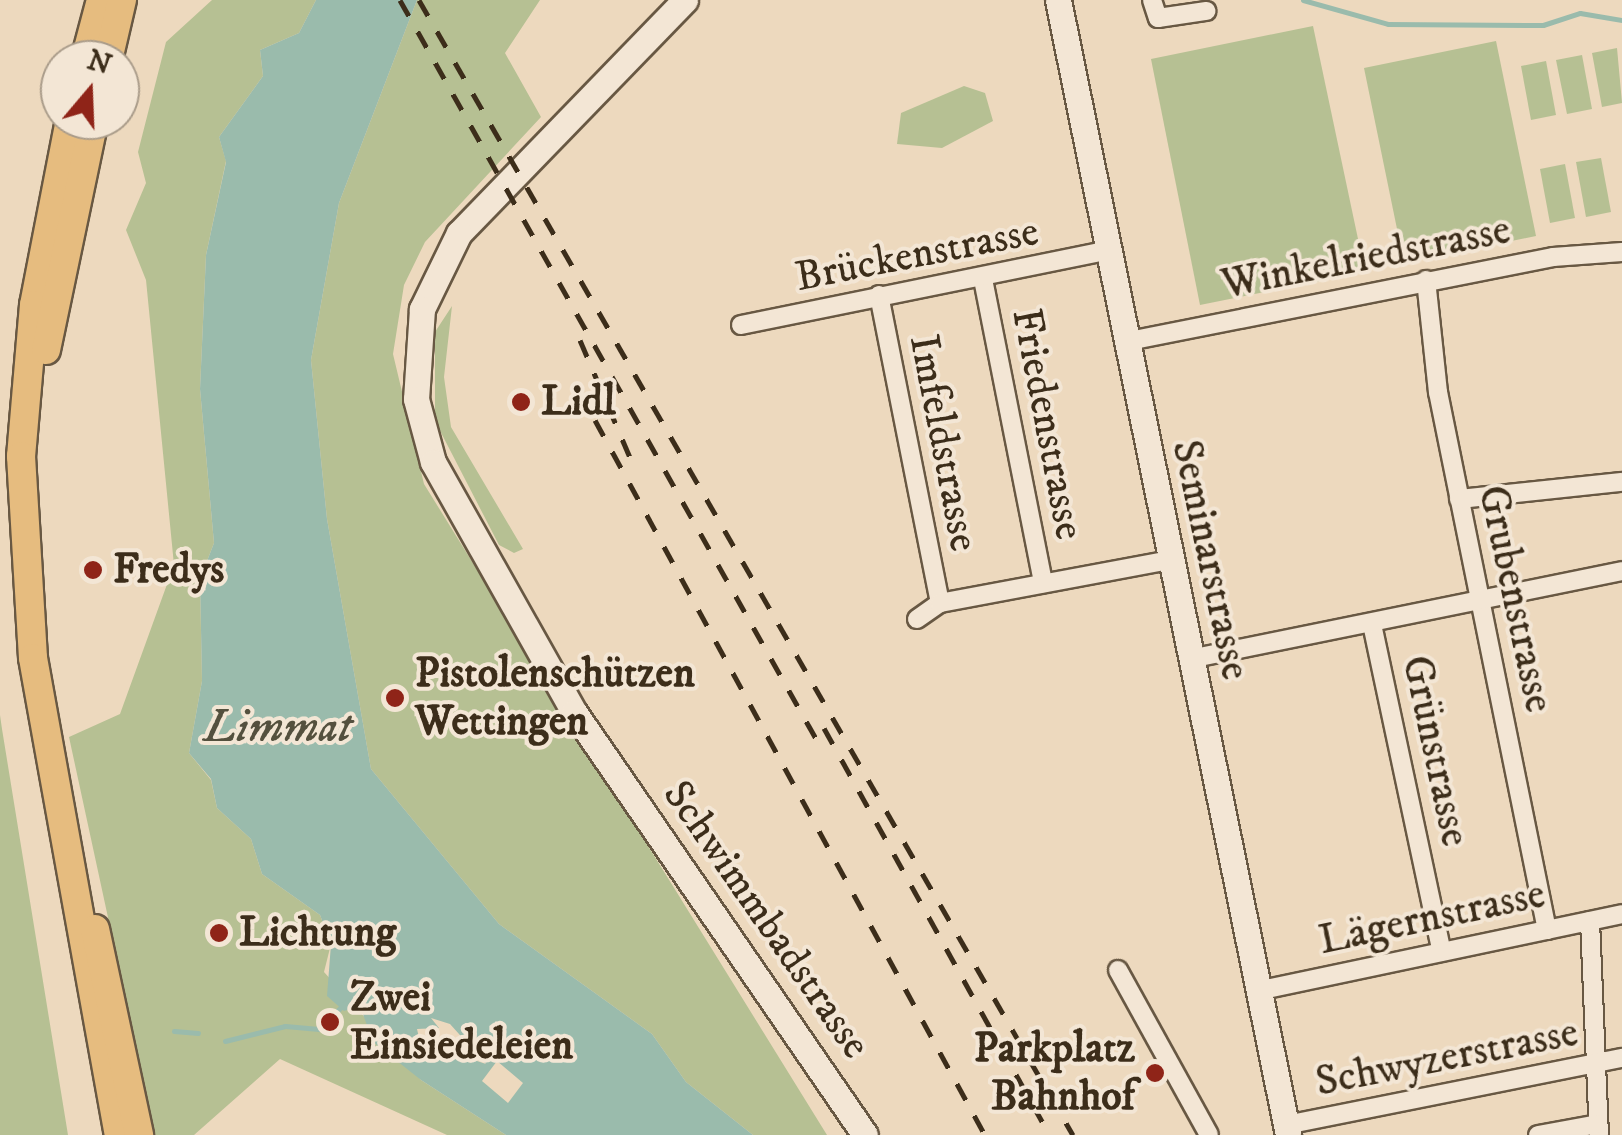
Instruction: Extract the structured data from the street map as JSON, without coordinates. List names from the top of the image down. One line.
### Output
{"streets":{"main road":["Seminarstrasse","Schwimmbadstrasse"],"street":["Brückenstrasse","Winkelriedstrasse","Friedenstrasse","Imfeldstrasse","Grubenstrasse","Grünstrasse","Lägernstrasse","Schwyzerstrasse"]},"crossings":[["Brückenstrasse","Friedenstrasse"],["Brückenstrasse","Imfeldstrasse"],["Brückenstrasse","Seminarstrasse"],["Winkelriedstrasse","Seminarstrasse"],["Winkelriedstrasse","Grubenstrasse"],["Seminarstrasse","Lägernstrasse"],["Seminarstrasse","Schwyzerstrasse"],["Grubenstrasse","Lägernstrasse"],["Grünstrasse","Lägernstrasse"]],"water":["Limmat"],"places":["Lidl","Fredys","Pistolenschützen Wettingen","Lichtung","Zwei Einsiedeleien","Parkplatz Bahnhof"],"north":"top"}
